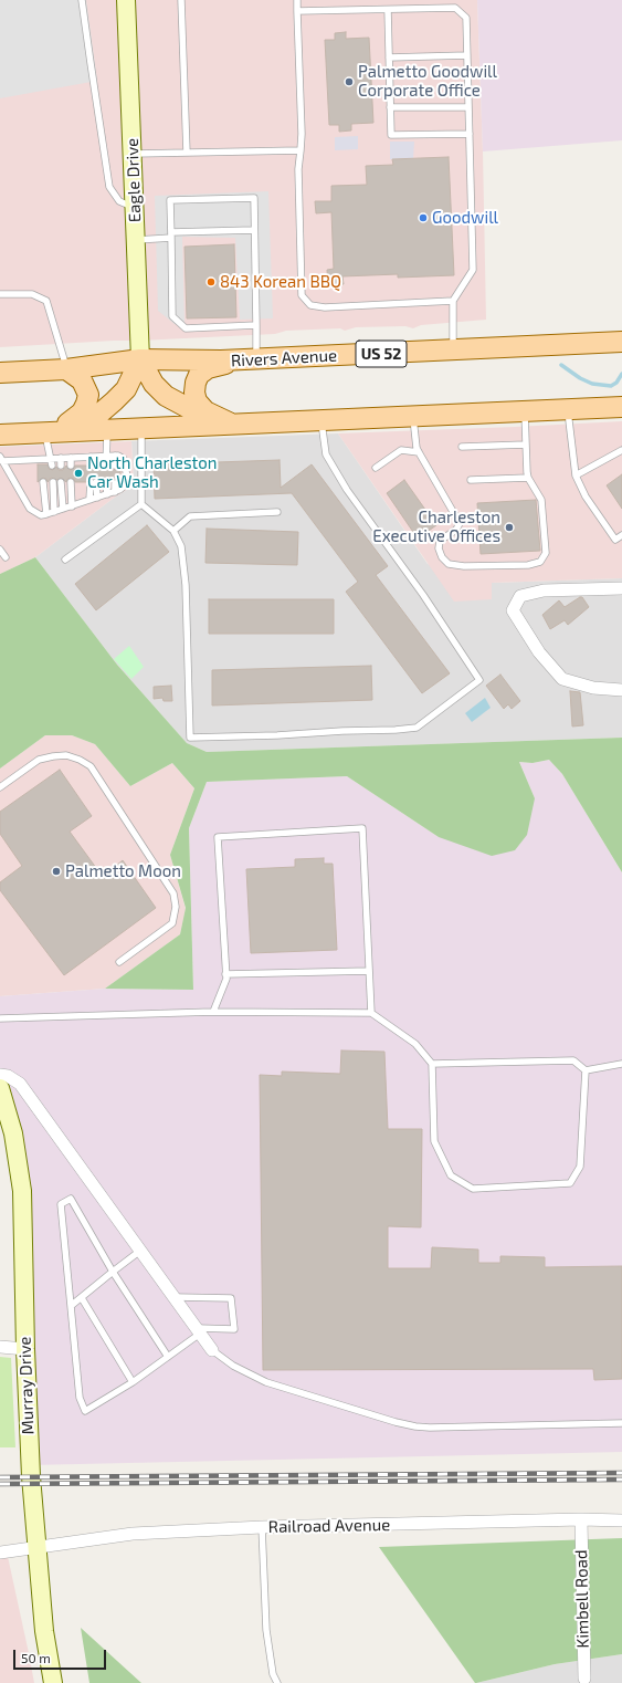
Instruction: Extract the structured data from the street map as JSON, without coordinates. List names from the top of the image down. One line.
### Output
{"streets":{"main road":["US 52","Rivers Avenue"],"street":["Eagle Drive","Murray Drive","Railroad Avenue","Kimbell Road"]},"crossings":[["Eagle Drive","Rivers Avenue"],["Murray Drive","Railroad Avenue"],["Railroad Avenue","Kimbell Road"]],"places":["Palmetto Goodwill Corporate Office","Goodwill","843 Korean BBQ","North Charleston Car Wash","Charleston Executive Offices","Palmetto Moon"],"scale_bar":"50 m"}
